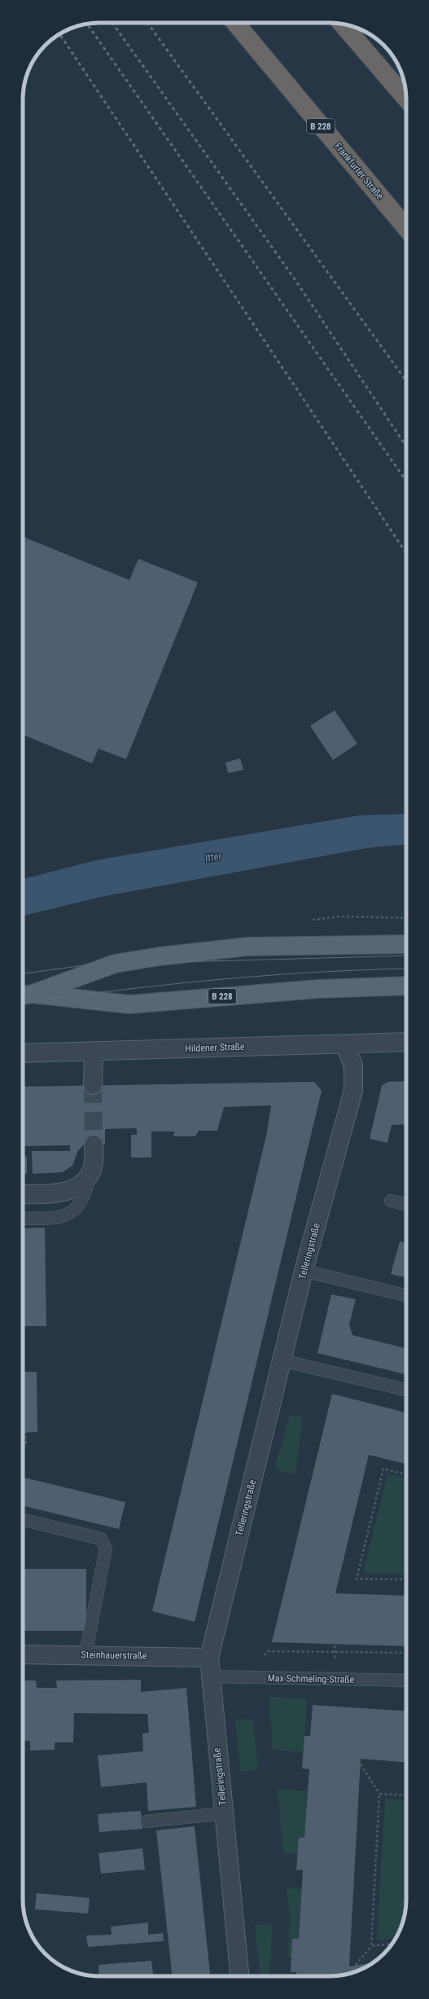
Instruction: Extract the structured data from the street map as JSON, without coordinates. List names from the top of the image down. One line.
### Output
{"streets":{"highway":["B 228","Frankfurter Straße"],"street":["Hildener Straße","Telleringstraße","Steinhauerstraße"],"lane":["Max-Schmeling-Straße"]},"crossings":[["Hildener Straße","Telleringstraße"],["Telleringstraße","Steinhauerstraße"],["Telleringstraße","Max-Schmeling-Straße"]],"water":["Itter"]}
